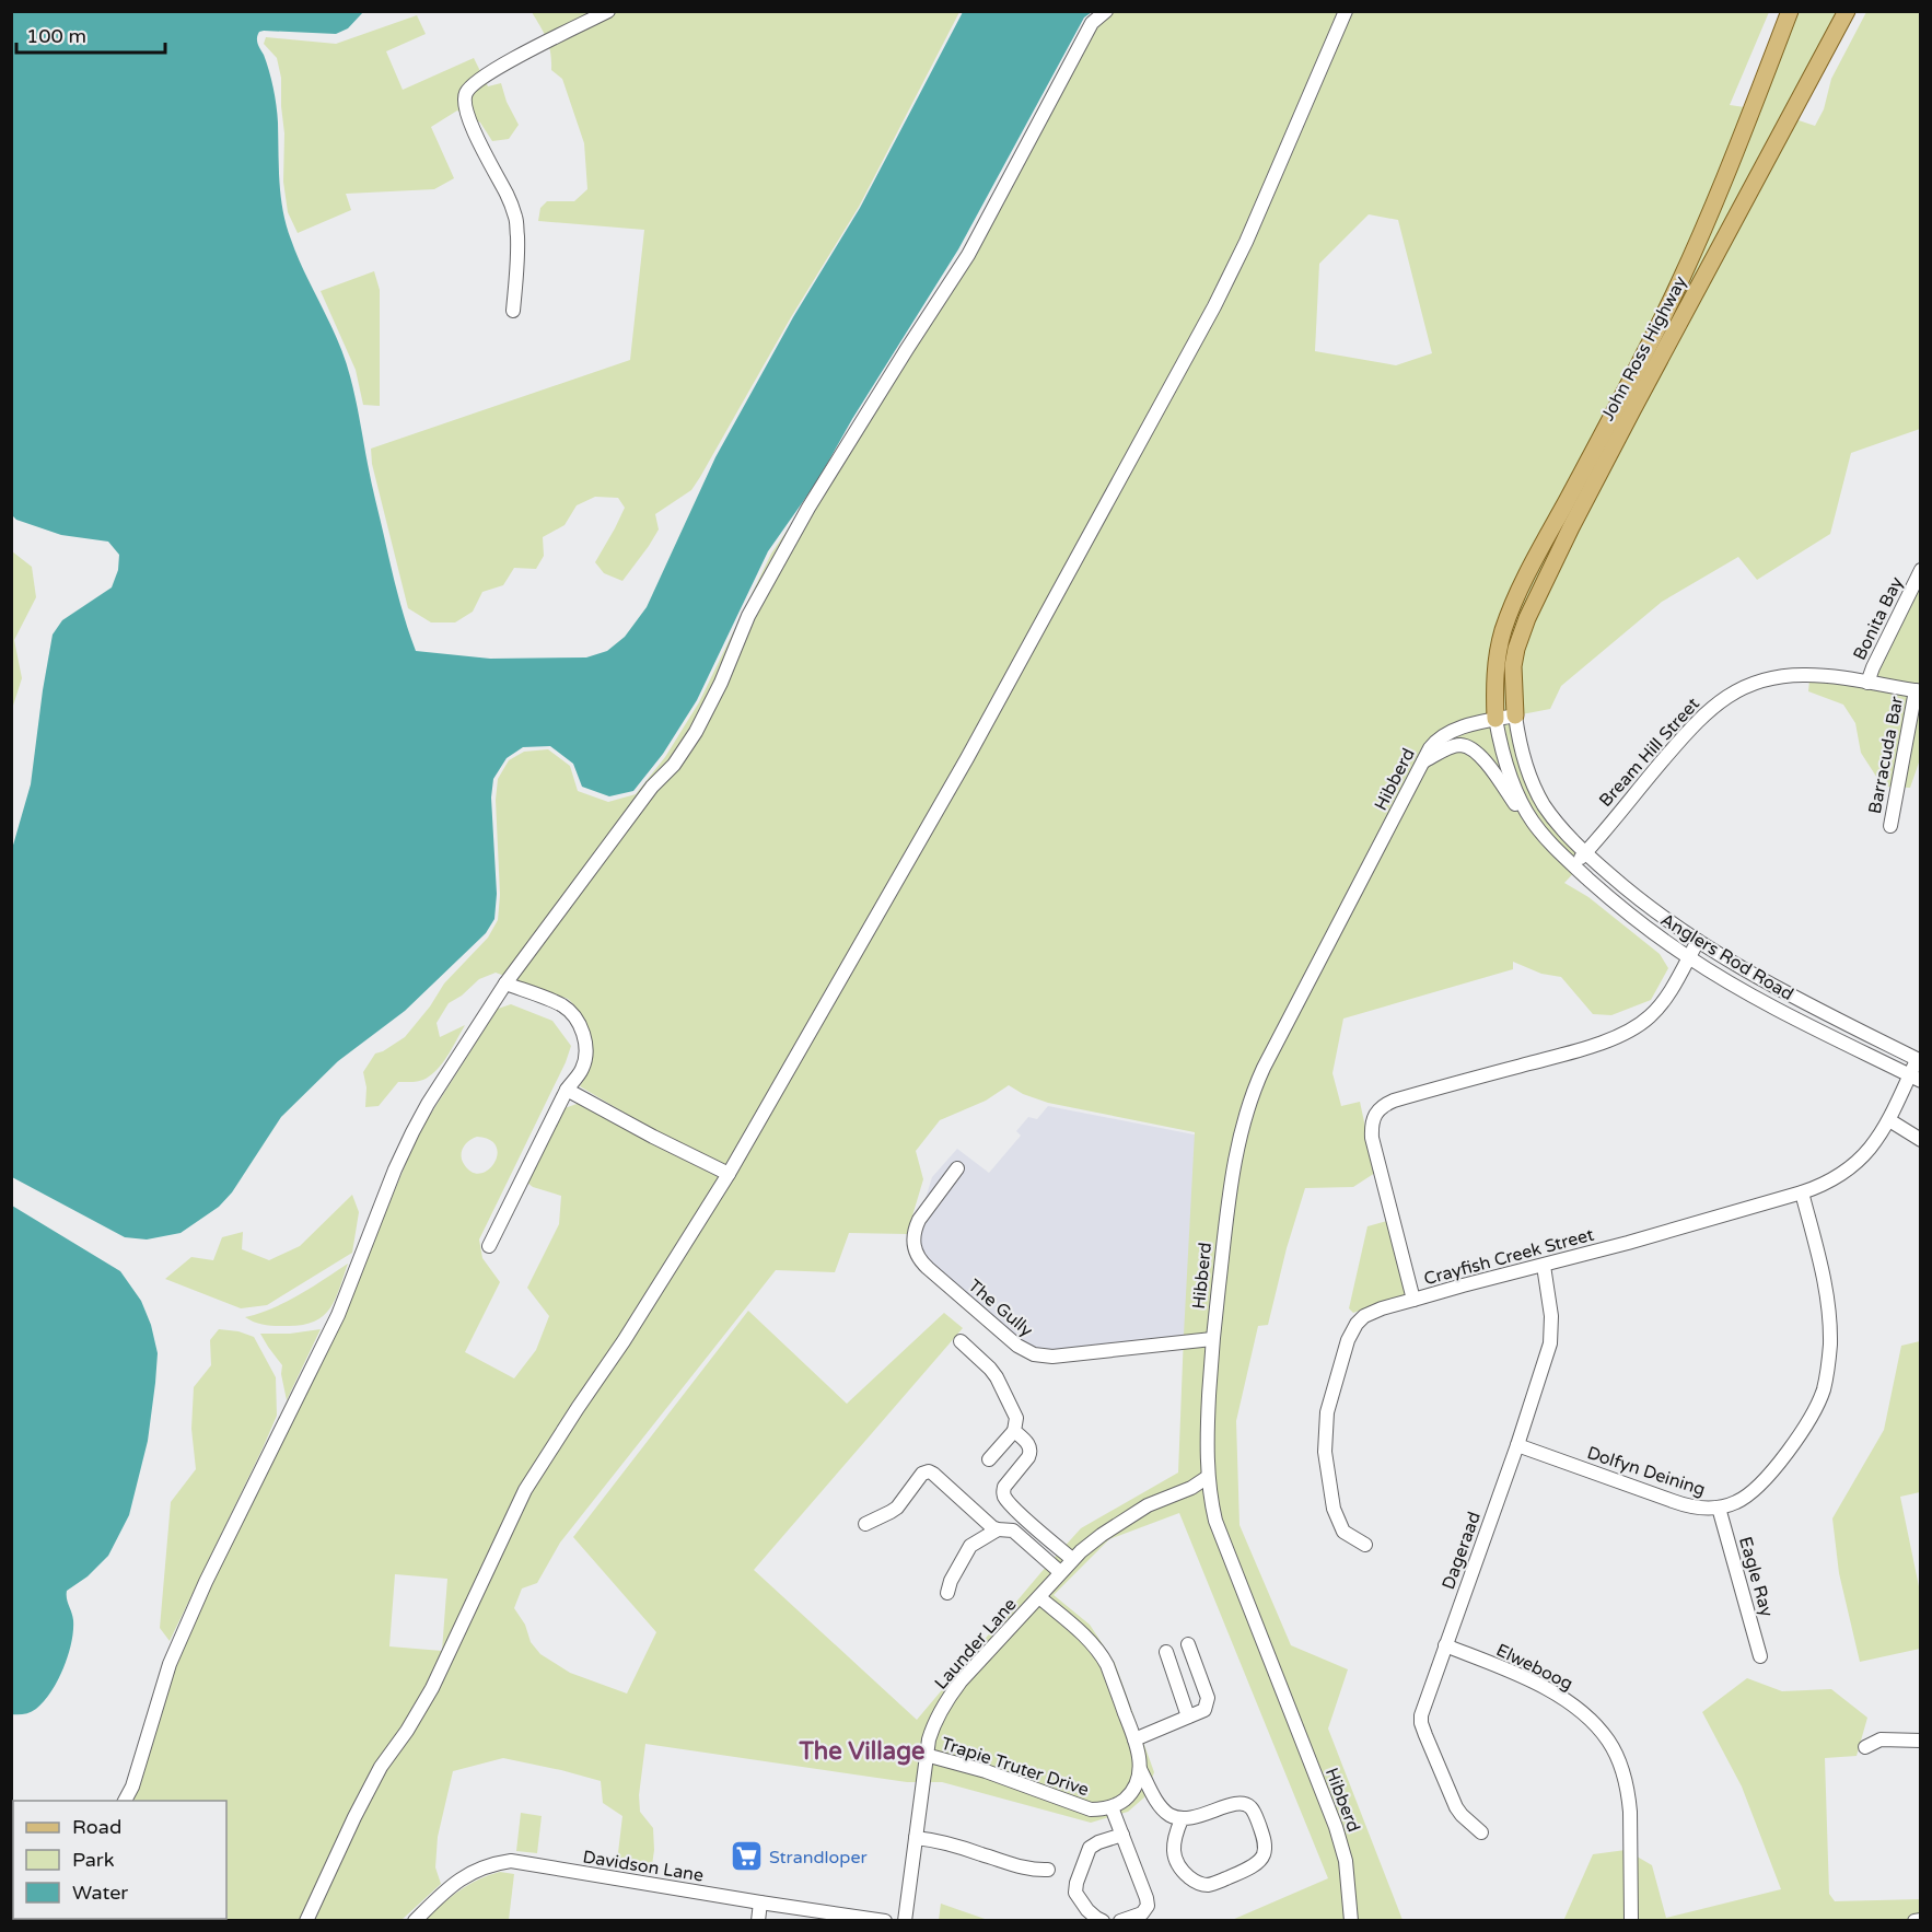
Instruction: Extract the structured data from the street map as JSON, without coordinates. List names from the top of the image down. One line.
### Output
{"streets":{"main road":["John Ross Highway"],"street":["Bonita Bay","Bream Hill Street","Barracuda Bar","Hibberd","Anglers Rod Road","Crayfish Creek Street","The Gully","Dolfyn Deining","Dageraad","Eagle Ray","Launder Lane","Elweboog","Trapie Truter Drive","Davidson Lane"]},"crossings":[["John Ross Highway","Hibberd"],["John Ross Highway","Anglers Rod Road"],["Bonita Bay","Bream Hill Street"],["Bream Hill Street","Barracuda Bar"],["Bream Hill Street","Anglers Rod Road"],["Hibberd","Anglers Rod Road"],["Hibberd","The Gully"],["Hibberd","Launder Lane"],["Anglers Rod Road","Crayfish Creek Street"],["Crayfish Creek Street","Dolfyn Deining"],["Crayfish Creek Street","Dageraad"],["Dolfyn Deining","Dageraad"],["Dolfyn Deining","Eagle Ray"],["Dageraad","Elweboog"],["Launder Lane","Trapie Truter Drive"]],"districts":["The Village"],"places":{"supermarket":["Strandloper"]},"legend":["Road","Park","Water"],"scale_bar":"100 m"}
